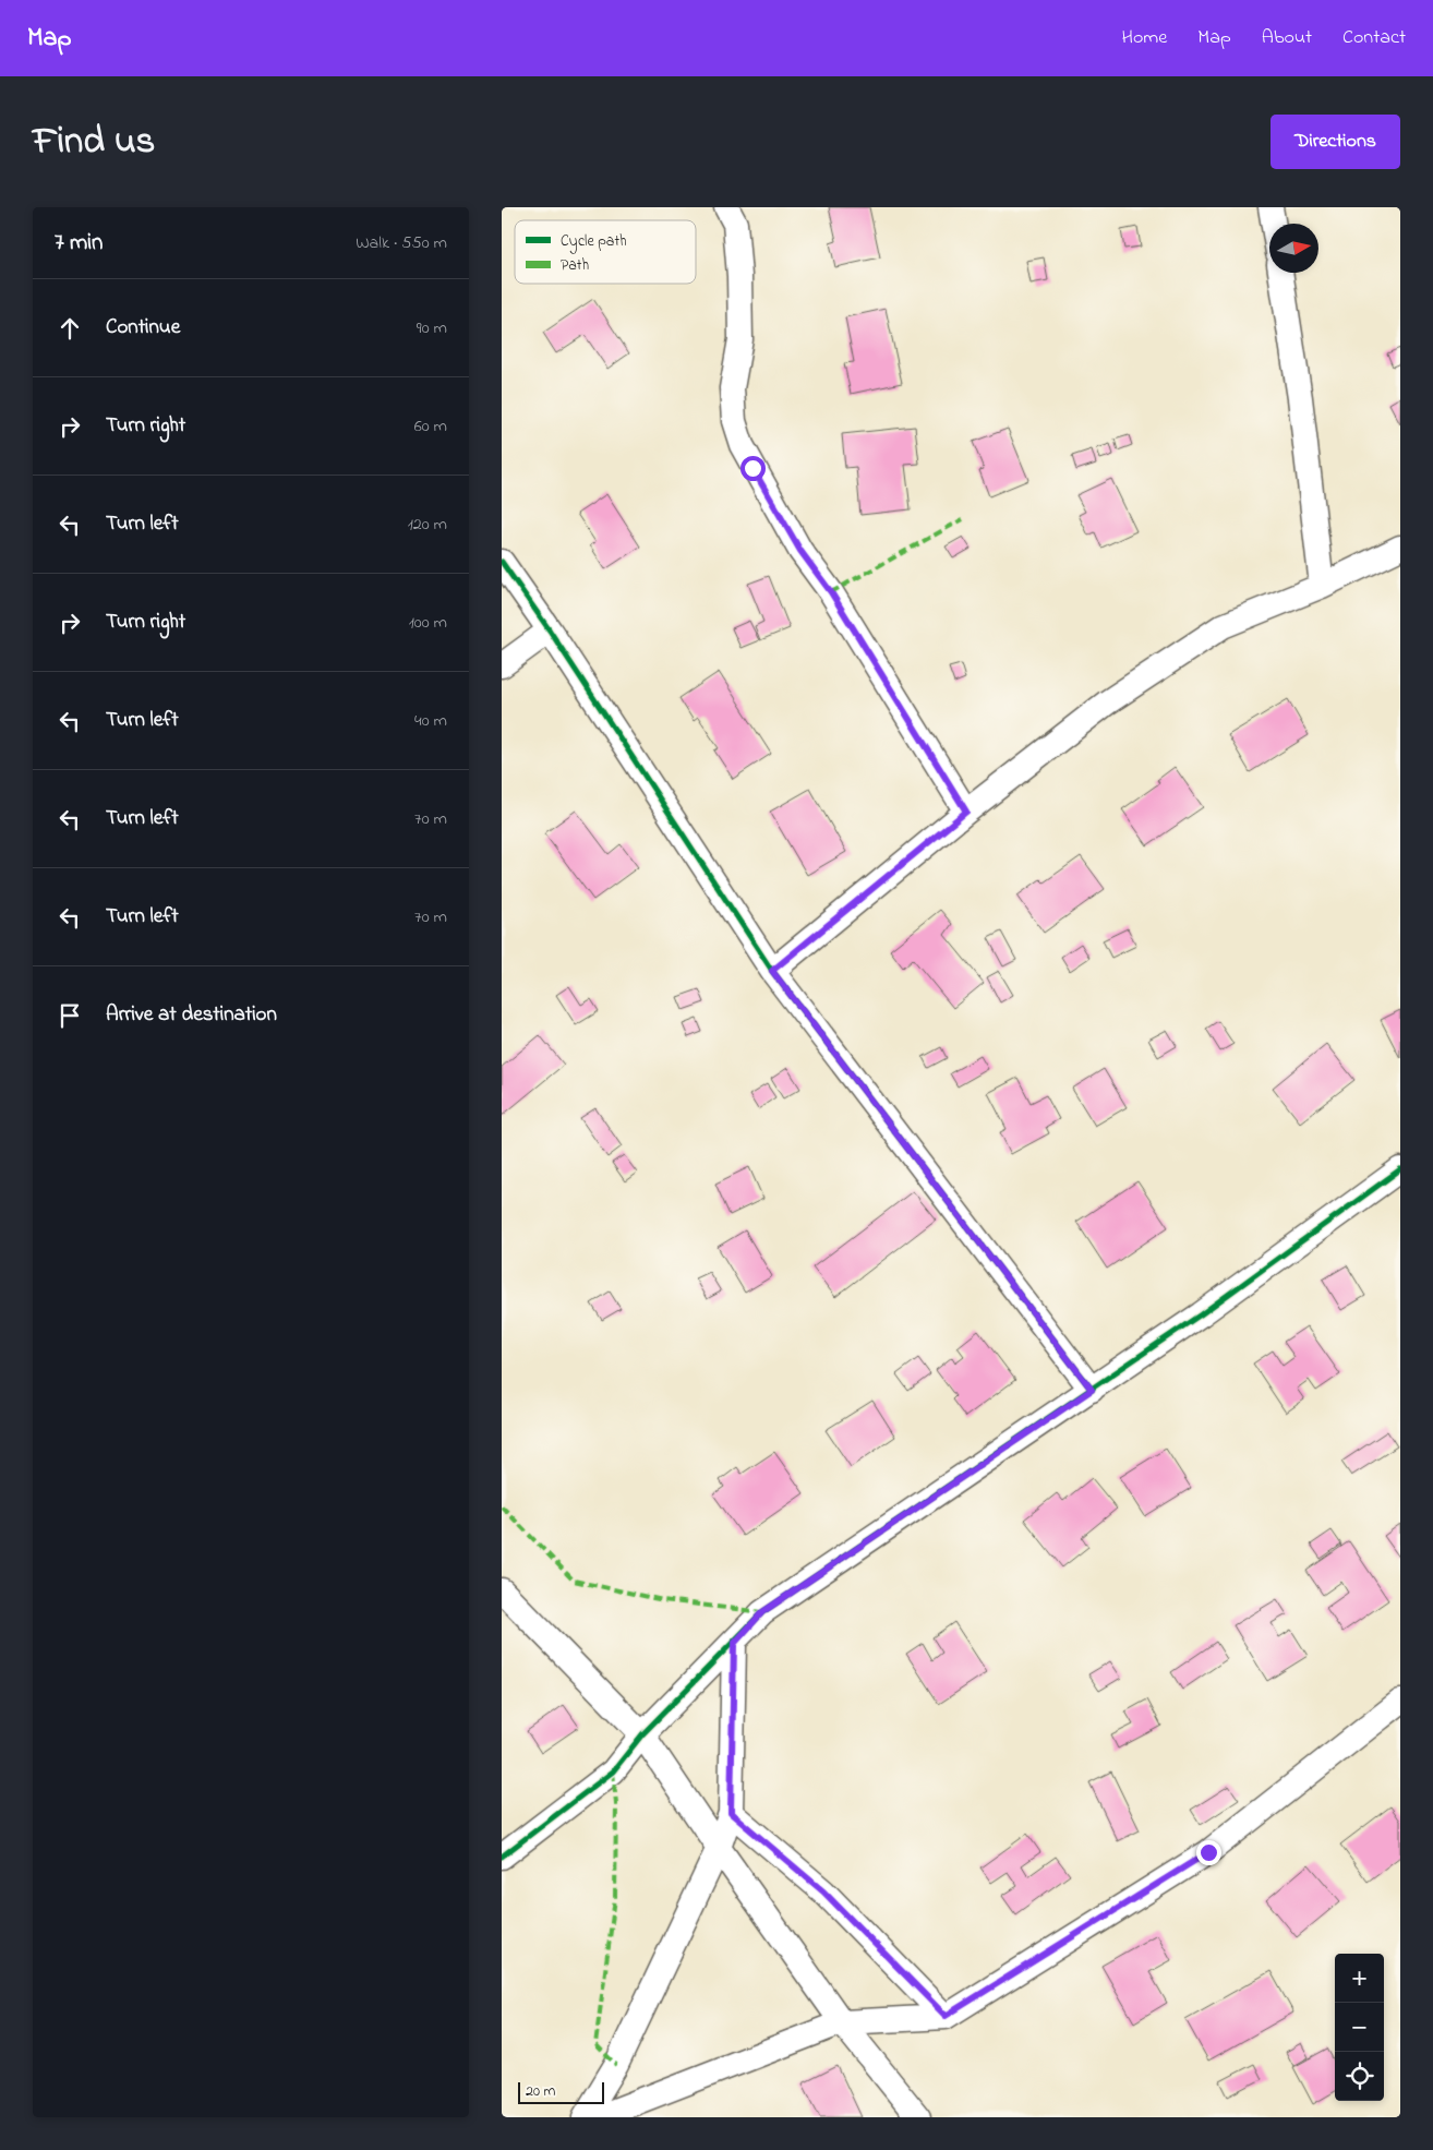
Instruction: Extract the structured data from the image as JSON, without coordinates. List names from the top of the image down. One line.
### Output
{"legend":["Cycle path","Path"],"scale_bar":"20 m","north":"right","page":{"header":"Map","nav":["Home","Map","About","Contact"],"title":"Find us","buttons":"Directions","heading":["7 min","Walk · 550 m"],"list":[["Continue","90 m"],["Turn right","60 m"],["Turn left","120 m"],["Turn right","100 m"],["Turn left","40 m"],["Turn left","70 m"],["Turn left","70 m"],"Arrive at destination"],"map_buttons":["+","−"],"scale":"20 m"}}
